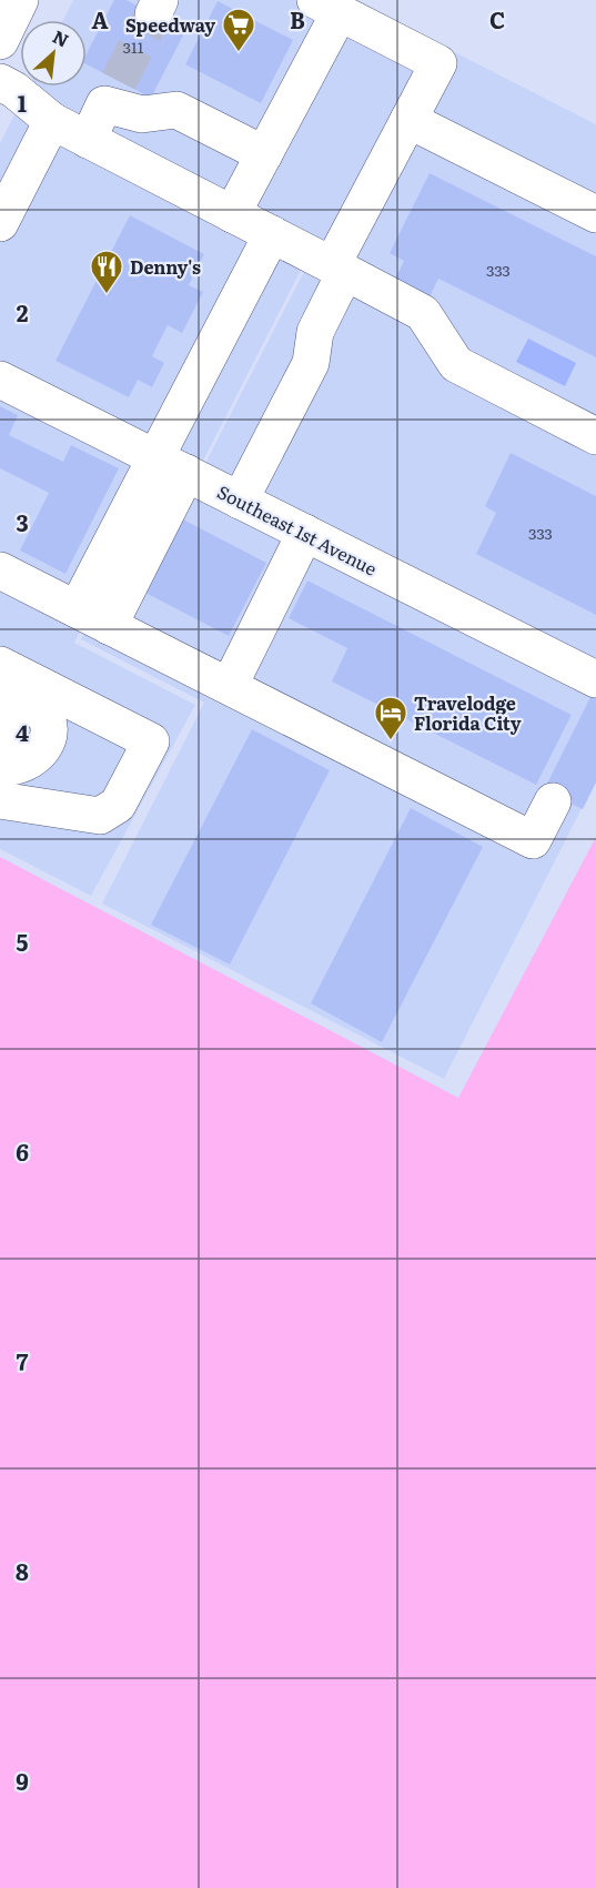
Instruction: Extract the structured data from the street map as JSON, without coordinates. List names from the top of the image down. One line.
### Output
{"streets":{"main road":["Southeast 1st Avenue"]},"places":{"supermarket":["Speedway"],"restaurant":["Denny's"],"hotel":["Travelodge Florida City"]},"house_numbers":["311","333","333"],"north":"top right","grid":{"columns":["A","B","C"],"rows":["1","2","3","4","5","6","7","8","9"]}}
